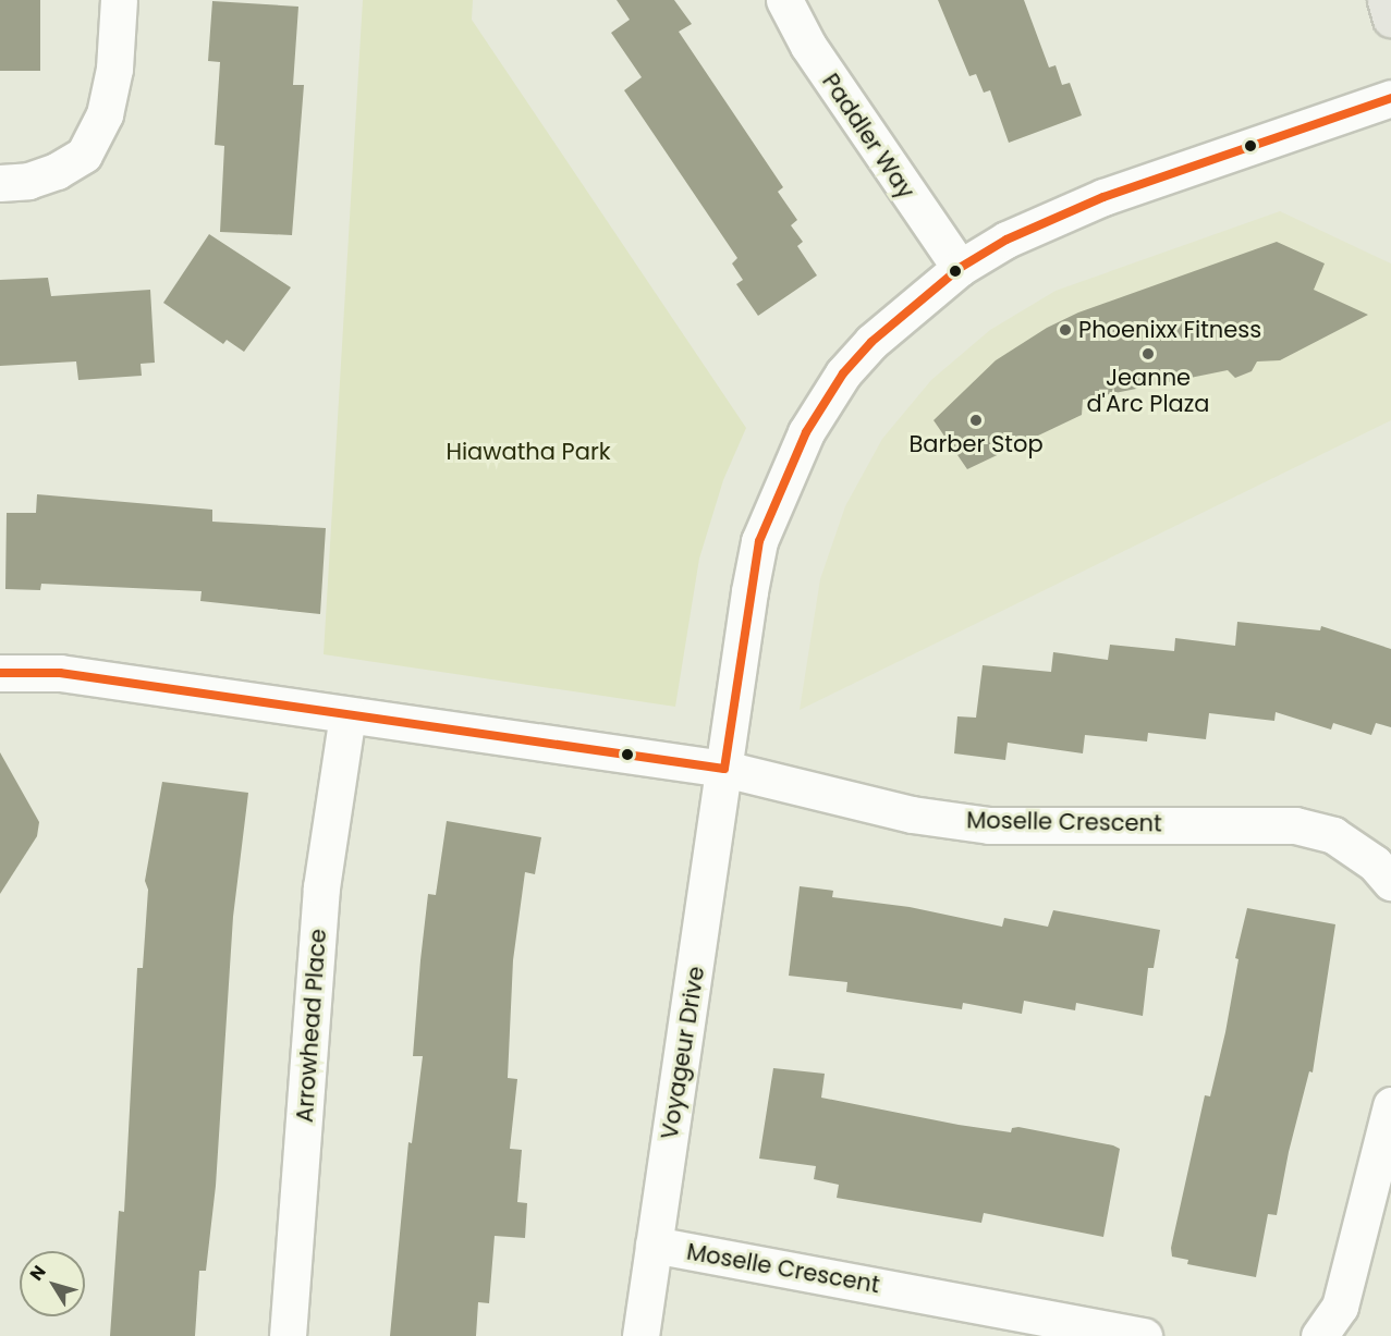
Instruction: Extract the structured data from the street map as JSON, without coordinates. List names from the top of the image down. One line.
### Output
{"streets":{"street":["Paddler Way","Moselle Crescent","Arrowhead Place","Voyageur Drive"]},"crossings":[["Paddler Way","Voyageur Drive"],["Moselle Crescent","Voyageur Drive"]],"parks":["Hiawatha Park"],"places":["Phoenixx Fitness","Jeanne d'Arc Plaza","Barber Stop"],"north":"top left"}
